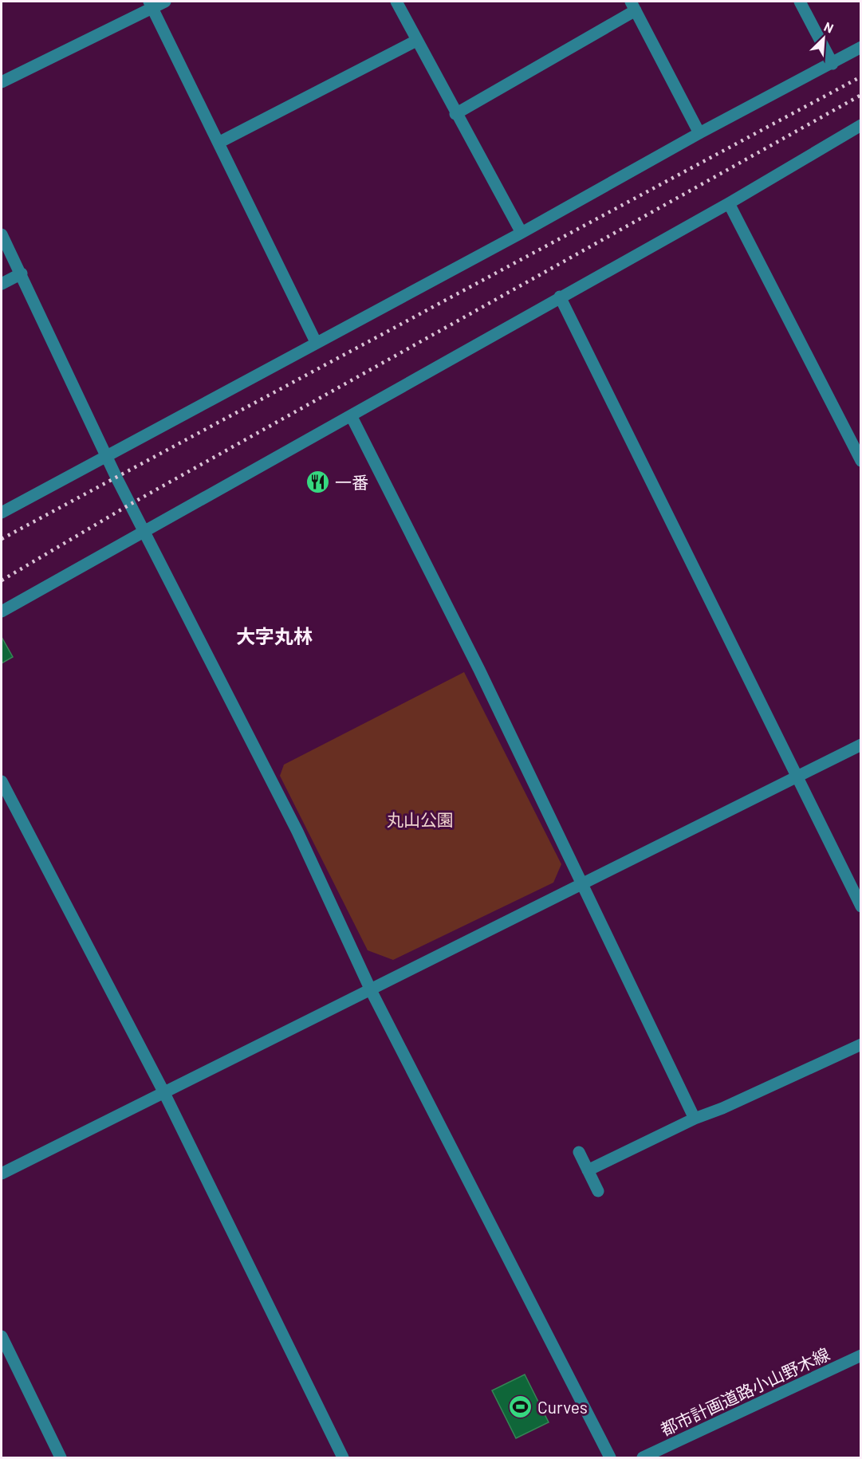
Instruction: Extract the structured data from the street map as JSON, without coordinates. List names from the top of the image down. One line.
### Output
{"streets":{"street":["都市計画道路小山野木線"]},"districts":["大字丸林"],"parks":["丸山公園"],"places":{"restaurant":["一番"],"sports":["Curves"]},"north":"top right"}
